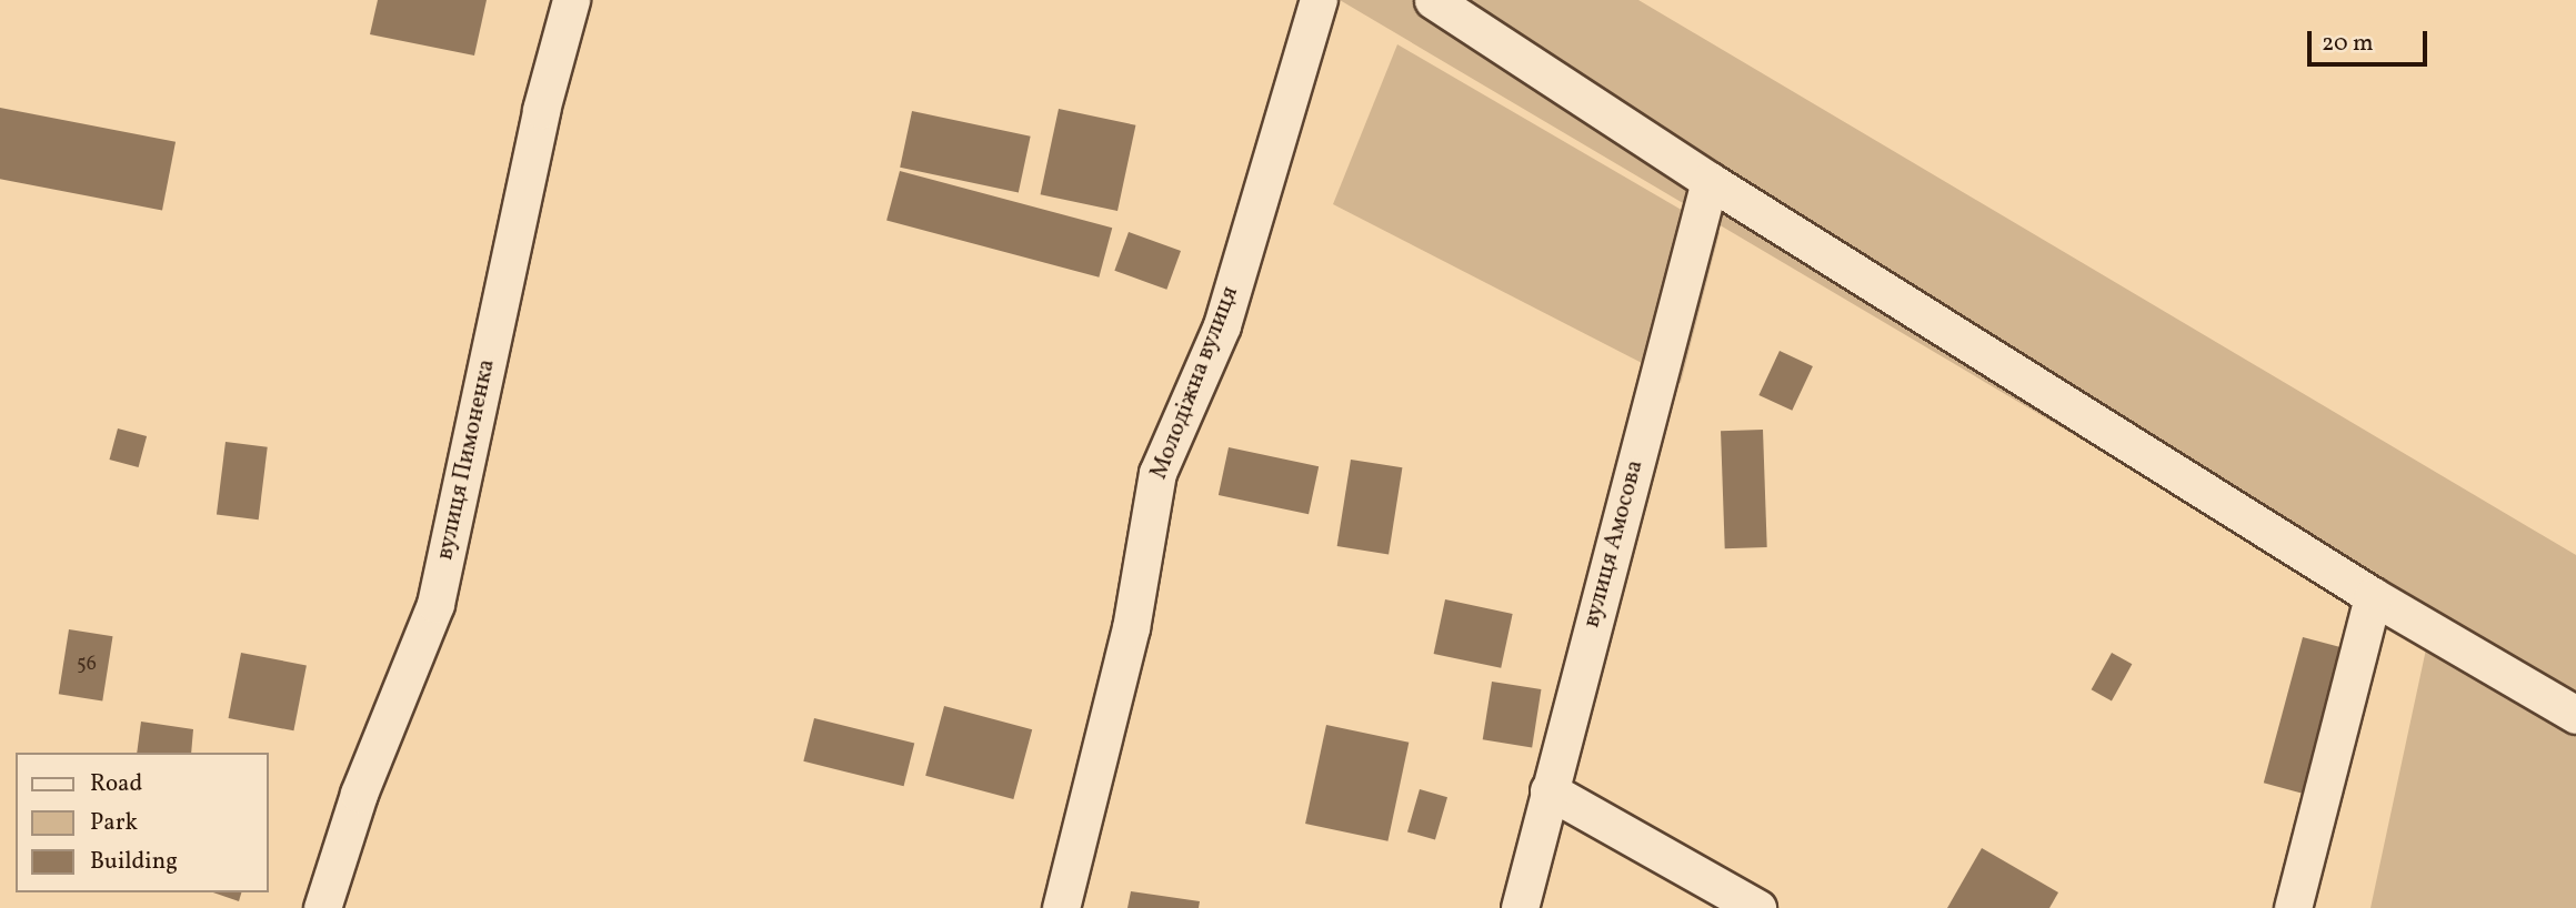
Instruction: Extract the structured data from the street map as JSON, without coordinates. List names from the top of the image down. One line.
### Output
{"streets":{"street":["Молодіжна вулиця","вулиця Пимоненка","вулиця Амосова"]},"house_numbers":["56"],"legend":["Road","Park","Building"],"scale_bar":"20 m"}
